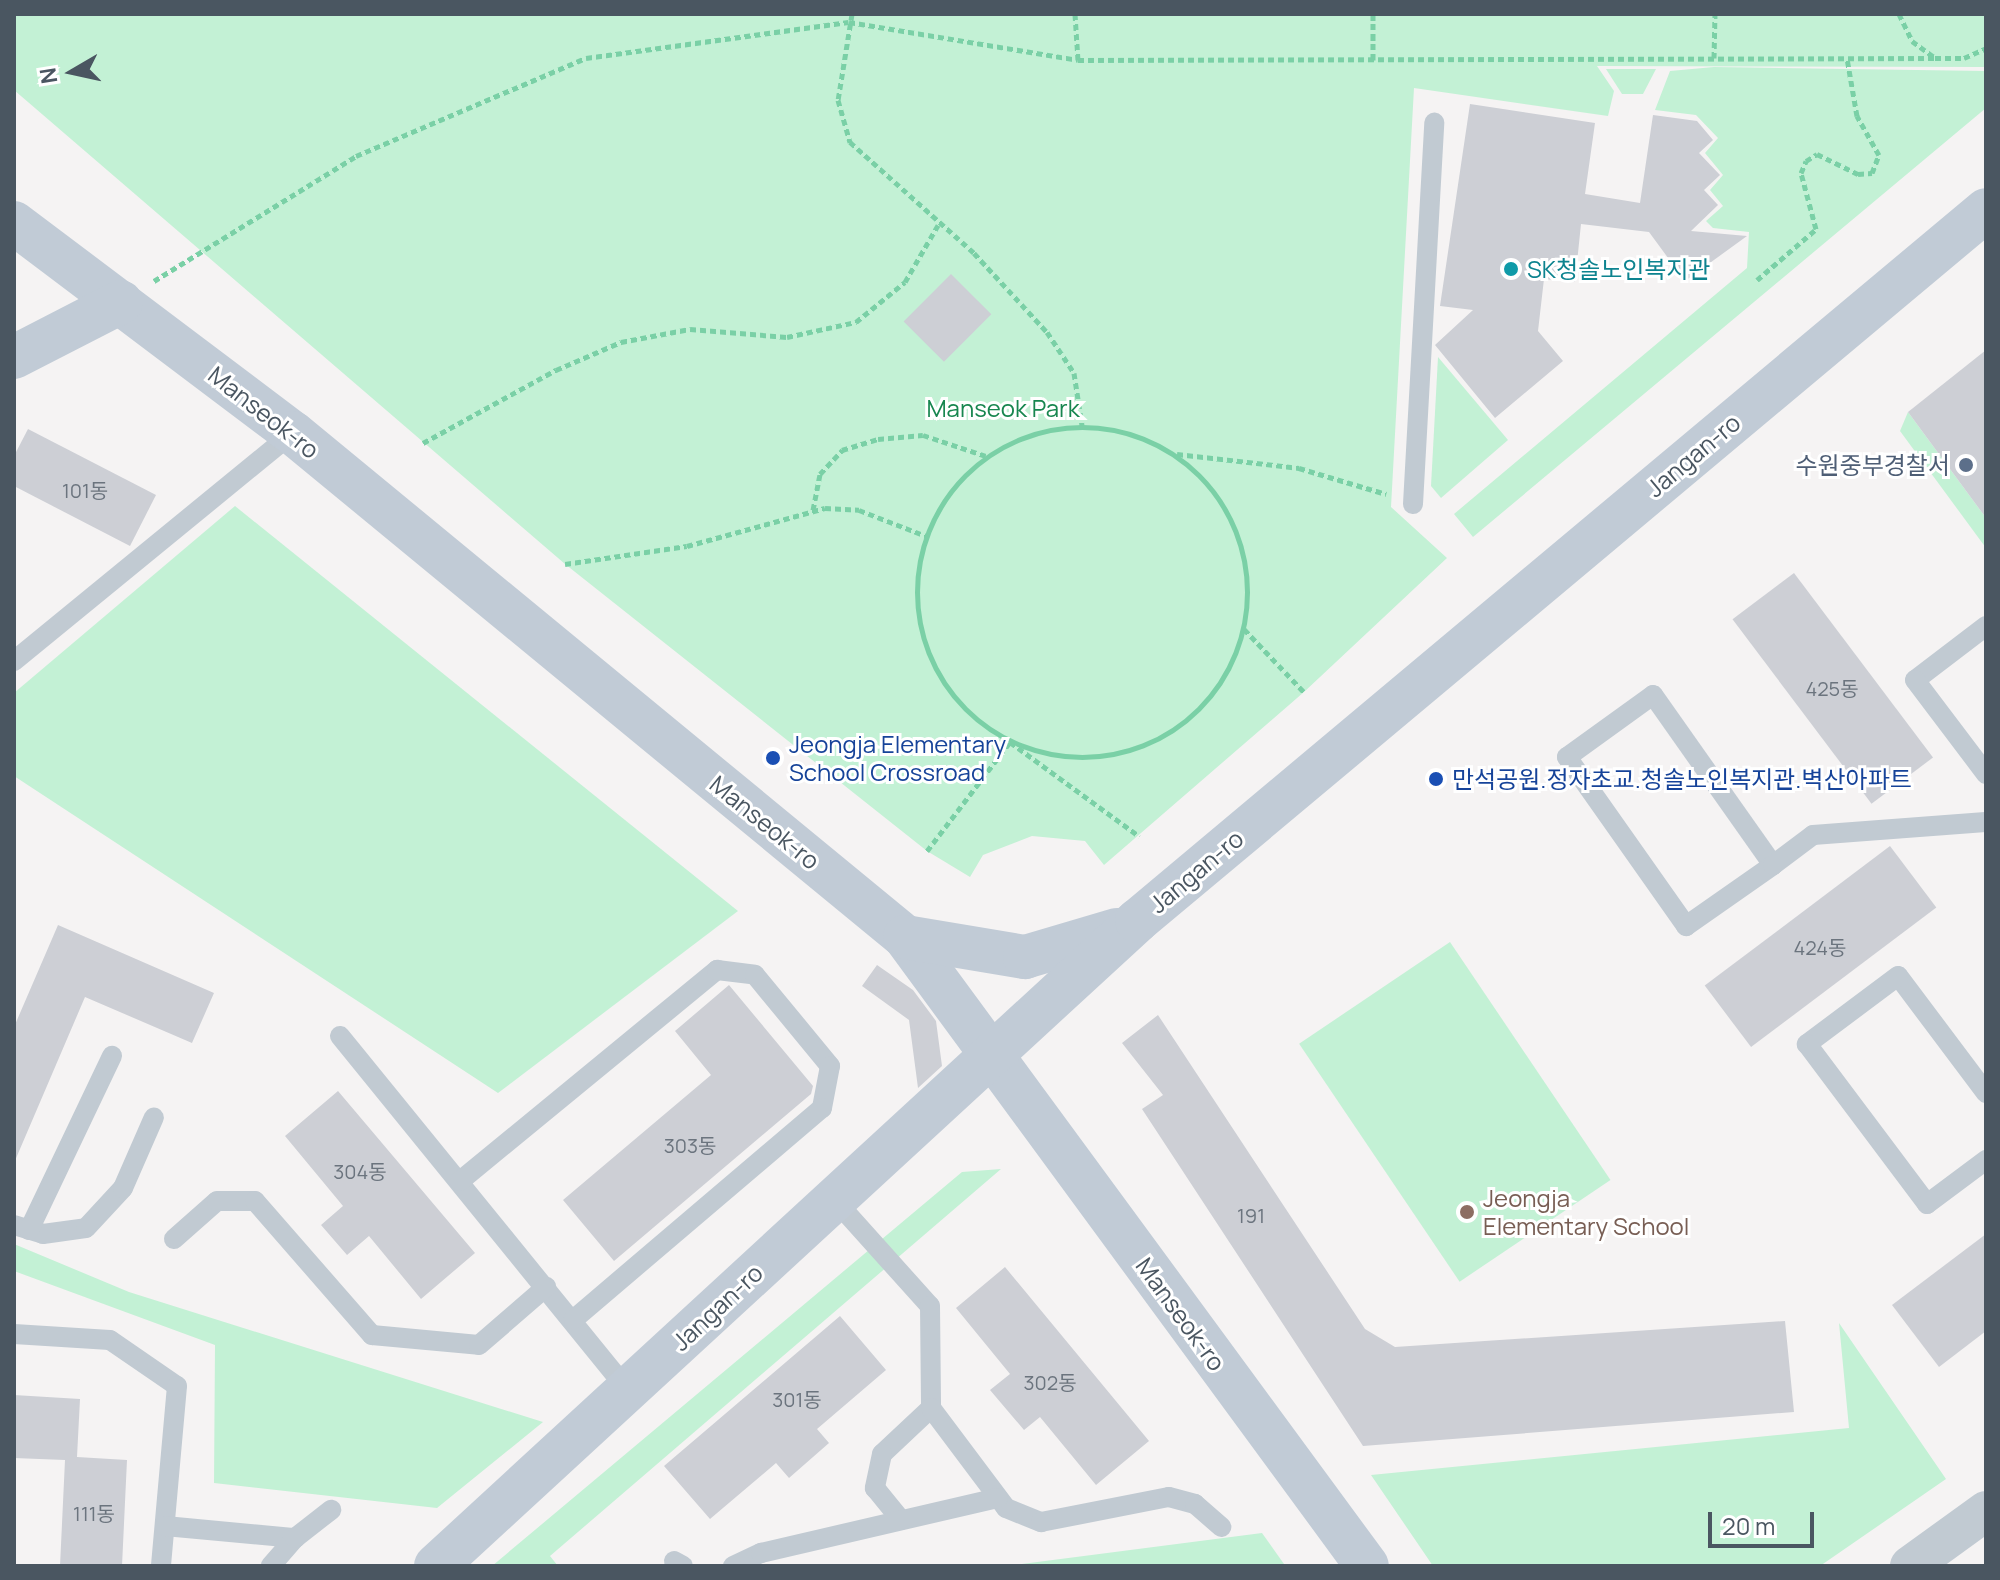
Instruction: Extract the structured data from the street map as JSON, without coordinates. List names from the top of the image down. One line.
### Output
{"streets":{"main road":["Manseok-ro","Jangan-ro"]},"crossings":[["Manseok-ro","Jangan-ro"]],"parks":["Manseok Park"],"places":["SK청솔노인복지관","수원중부경찰서","Jeongja Elementary School Crossroad","만석공원.정자초교.청솔노인복지관.벽산아파트","Jeongja Elementary School"],"house_numbers":["101동","425동","424동","303동","304동","191","302동","301동","111동"],"scale_bar":"20 m","north":"left"}
